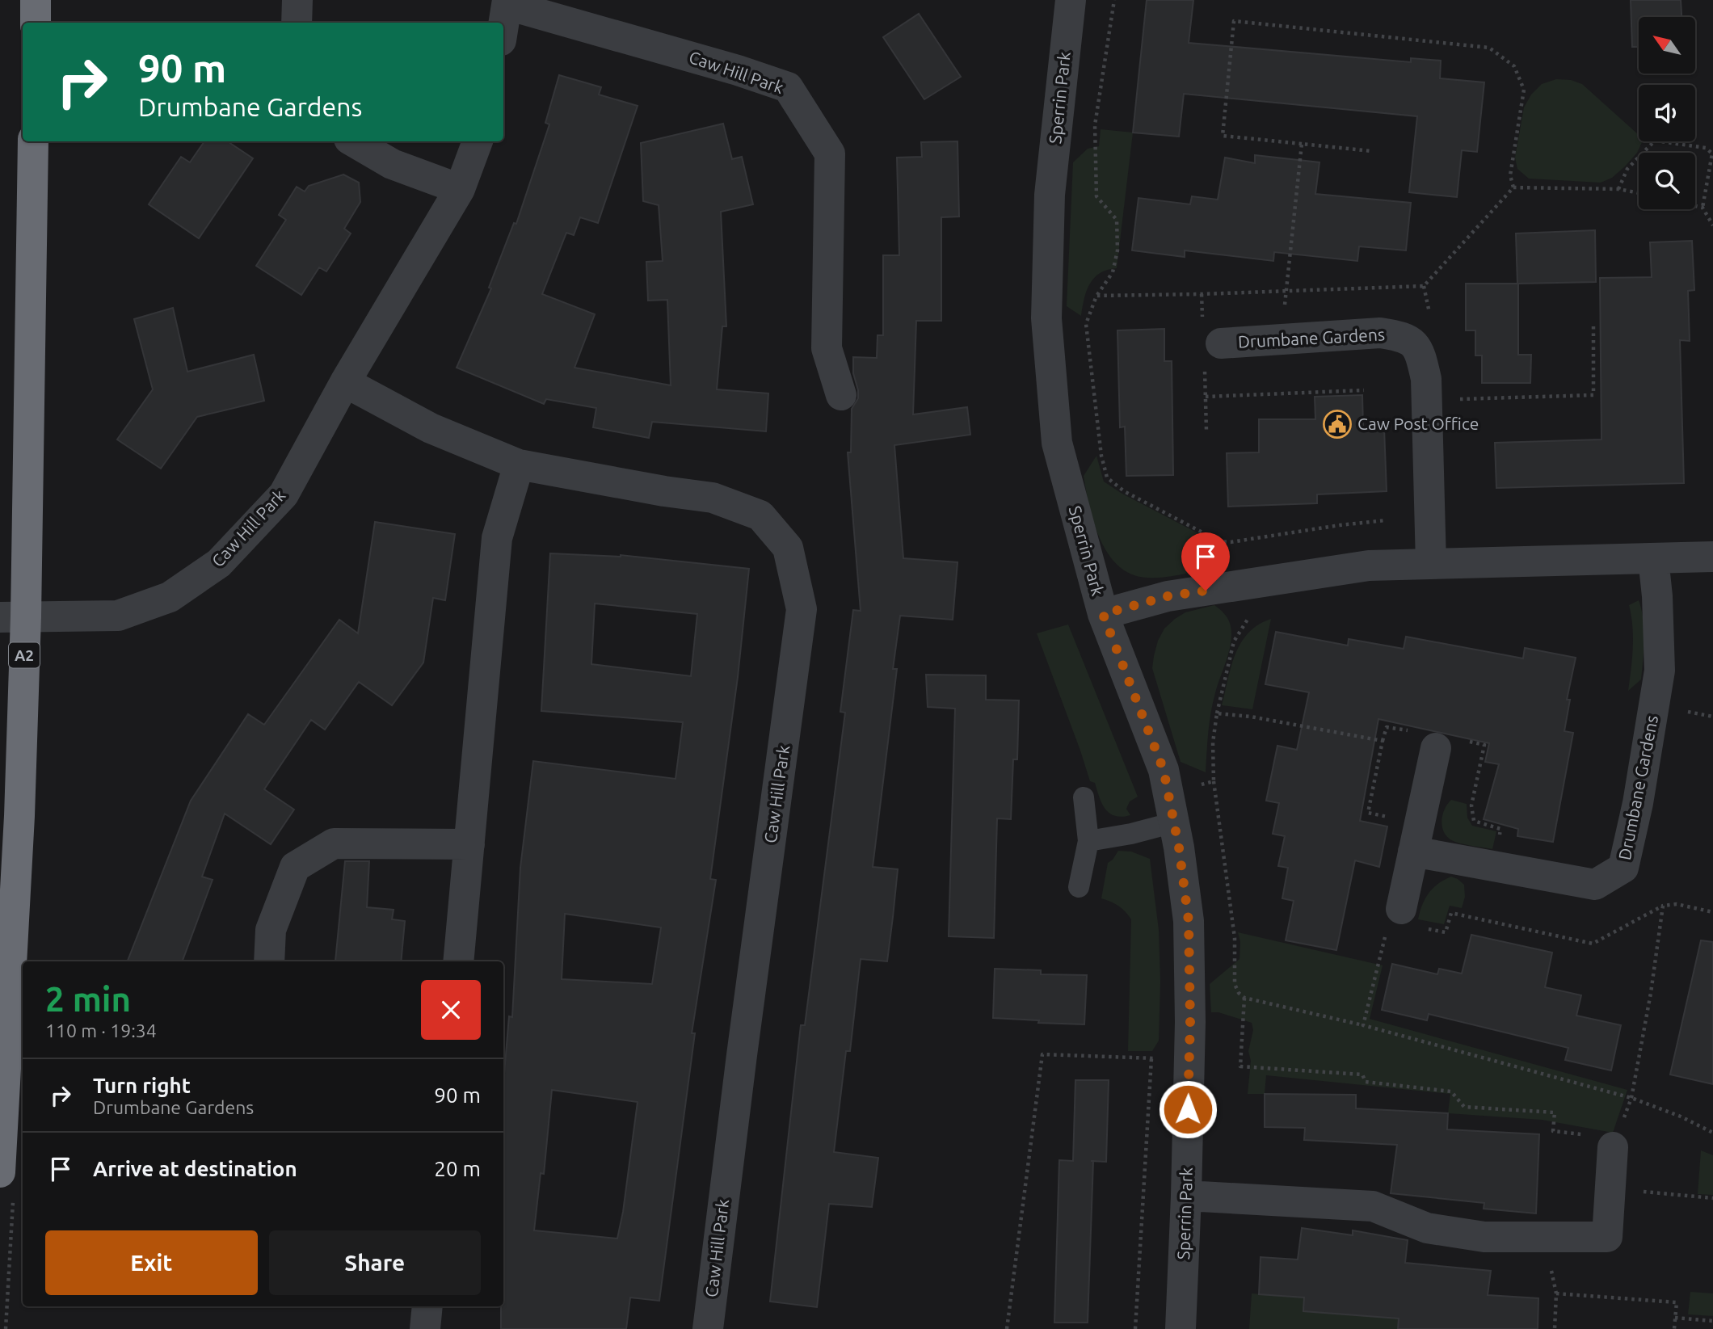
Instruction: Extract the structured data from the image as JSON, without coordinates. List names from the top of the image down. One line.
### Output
{"streets":{"highway":["A2"],"street":["Caw Hill Park","Sperrin Park","Drumbane Gardens"]},"crossings":[["Caw Hill Park","A2"]],"places":{"public building":["Caw Post Office"]},"north":"top left","page":{"turn":["90 m","Drumbane Gardens"],"heading":["2 min","110 m · 19:34"],"list":[{"name":"Turn right","note":"Drumbane Gardens","value":"90 m"},{"name":"Arrive at destination","value":"20 m"}],"buttons":["Exit","Share"]}}
